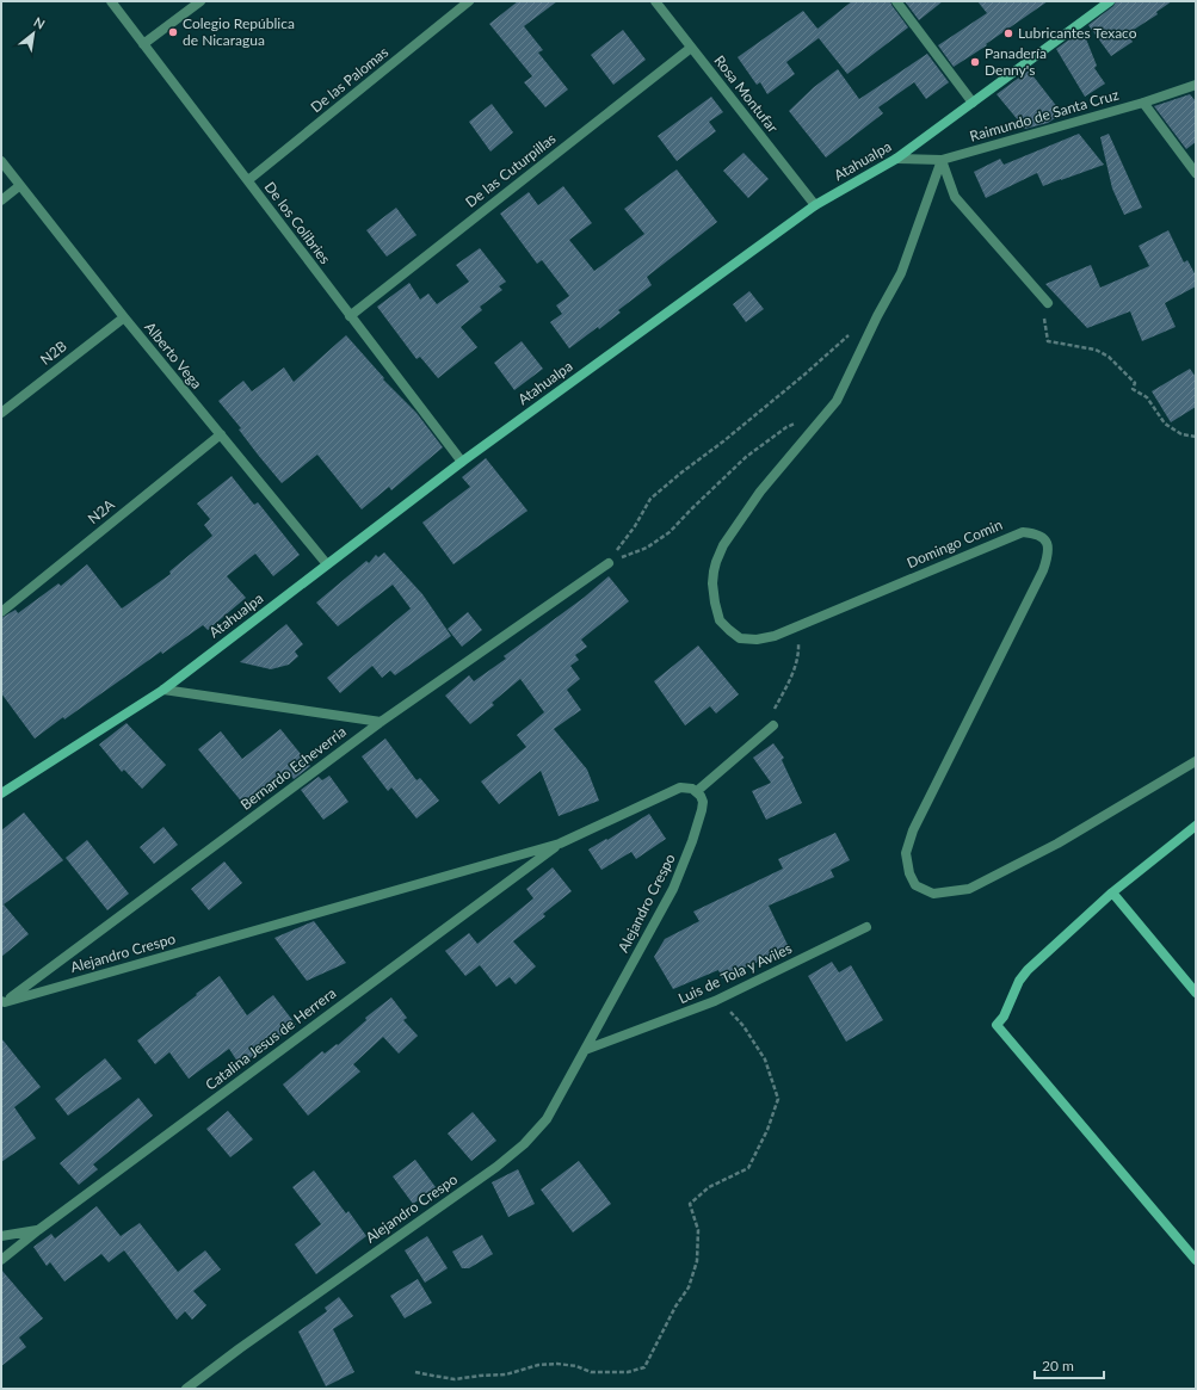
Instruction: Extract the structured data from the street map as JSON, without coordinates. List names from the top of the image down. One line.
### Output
{"streets":{"street":["De las Palomas","Rosa Montufar","Raimundo de Santa Cruz","Atahualpa","De las Cuturpillas","De los Colibries","N2B","Alberto Vega","N2A","Domingo Comin","Bernardo Echeverria","Alejandro Crespo","Luis de Tola y Aviles","Catalina Jesus de Herrera"]},"crossings":[["De las Palomas","De los Colibries"],["Rosa Montufar","Atahualpa"],["Rosa Montufar","De las Cuturpillas"],["Raimundo de Santa Cruz","Atahualpa"],["Raimundo de Santa Cruz","Domingo Comin"],["Atahualpa","De los Colibries"],["Atahualpa","Alberto Vega"],["De las Cuturpillas","De los Colibries"],["N2B","Alberto Vega"],["Alberto Vega","N2A"],["Bernardo Echeverria","Alejandro Crespo"],["Alejandro Crespo","Luis de Tola y Aviles"],["Alejandro Crespo","Catalina Jesus de Herrera"]],"places":["Colegio República de Nicaragua","Lubricantes Texaco","Panadería Denny's"],"scale_bar":"20 m","north":"top right"}
